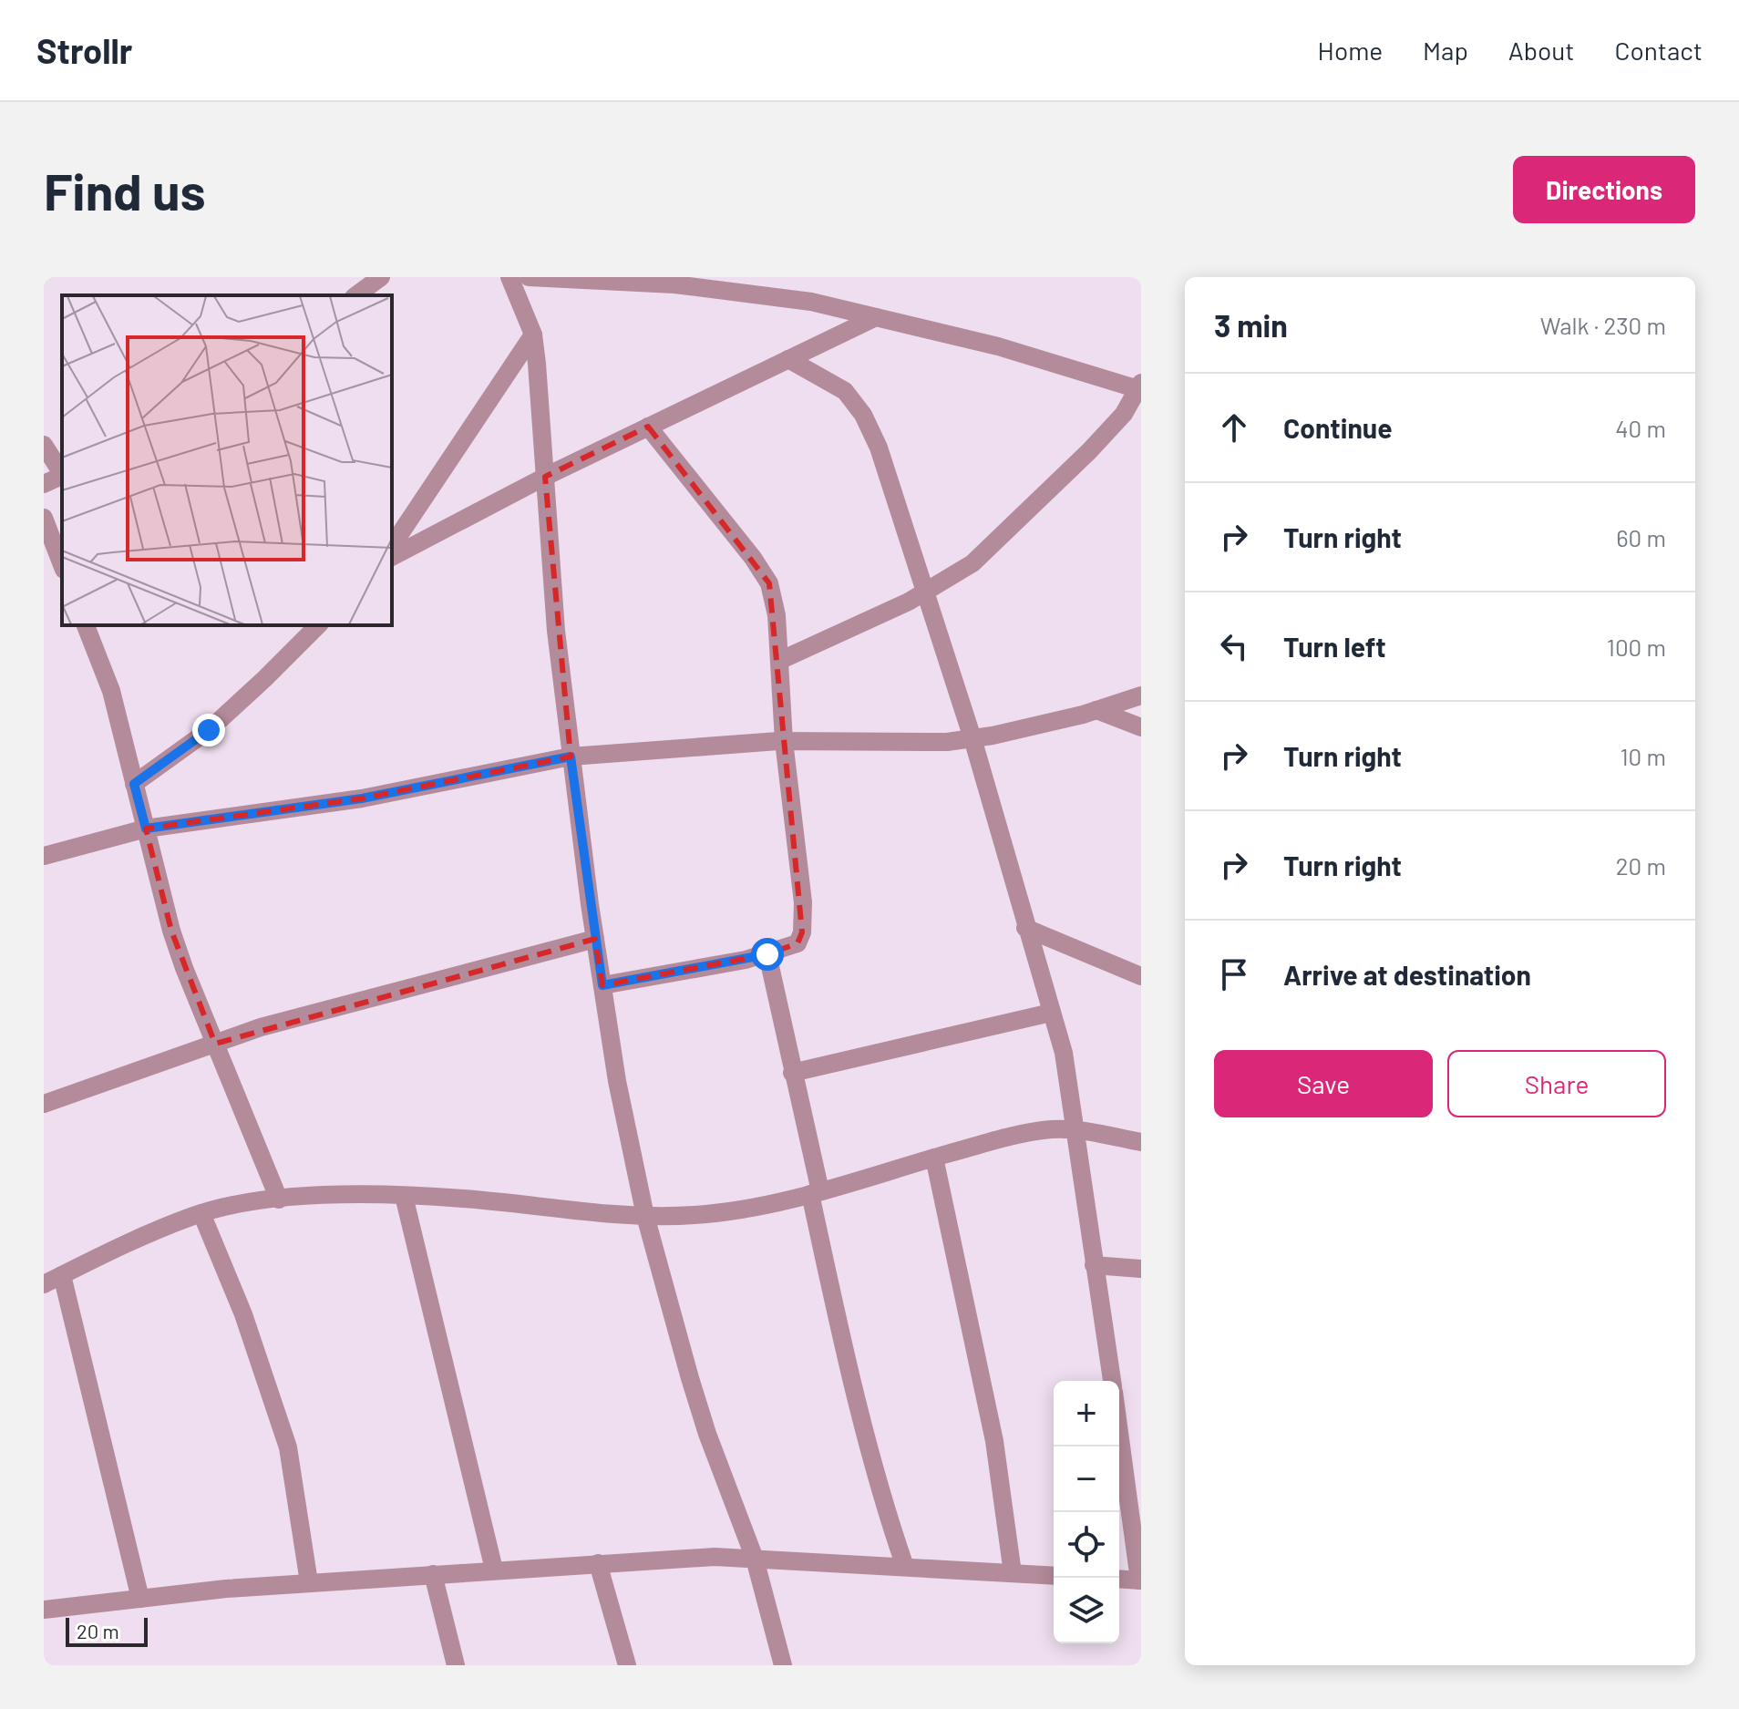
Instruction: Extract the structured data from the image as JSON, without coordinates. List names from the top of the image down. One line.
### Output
{"scale_bar":"20 m","page":{"header":"Strollr","nav":["Home","Map","About","Contact"],"buttons":["Directions",["Save","Share"]],"title":"Find us","heading":["3 min","Walk · 230 m"],"list":[["Continue","40 m"],["Turn right","60 m"],["Turn left","100 m"],["Turn right","10 m"],["Turn right","20 m"],"Arrive at destination"],"map_buttons":["+","−"],"scale":"20 m"}}
